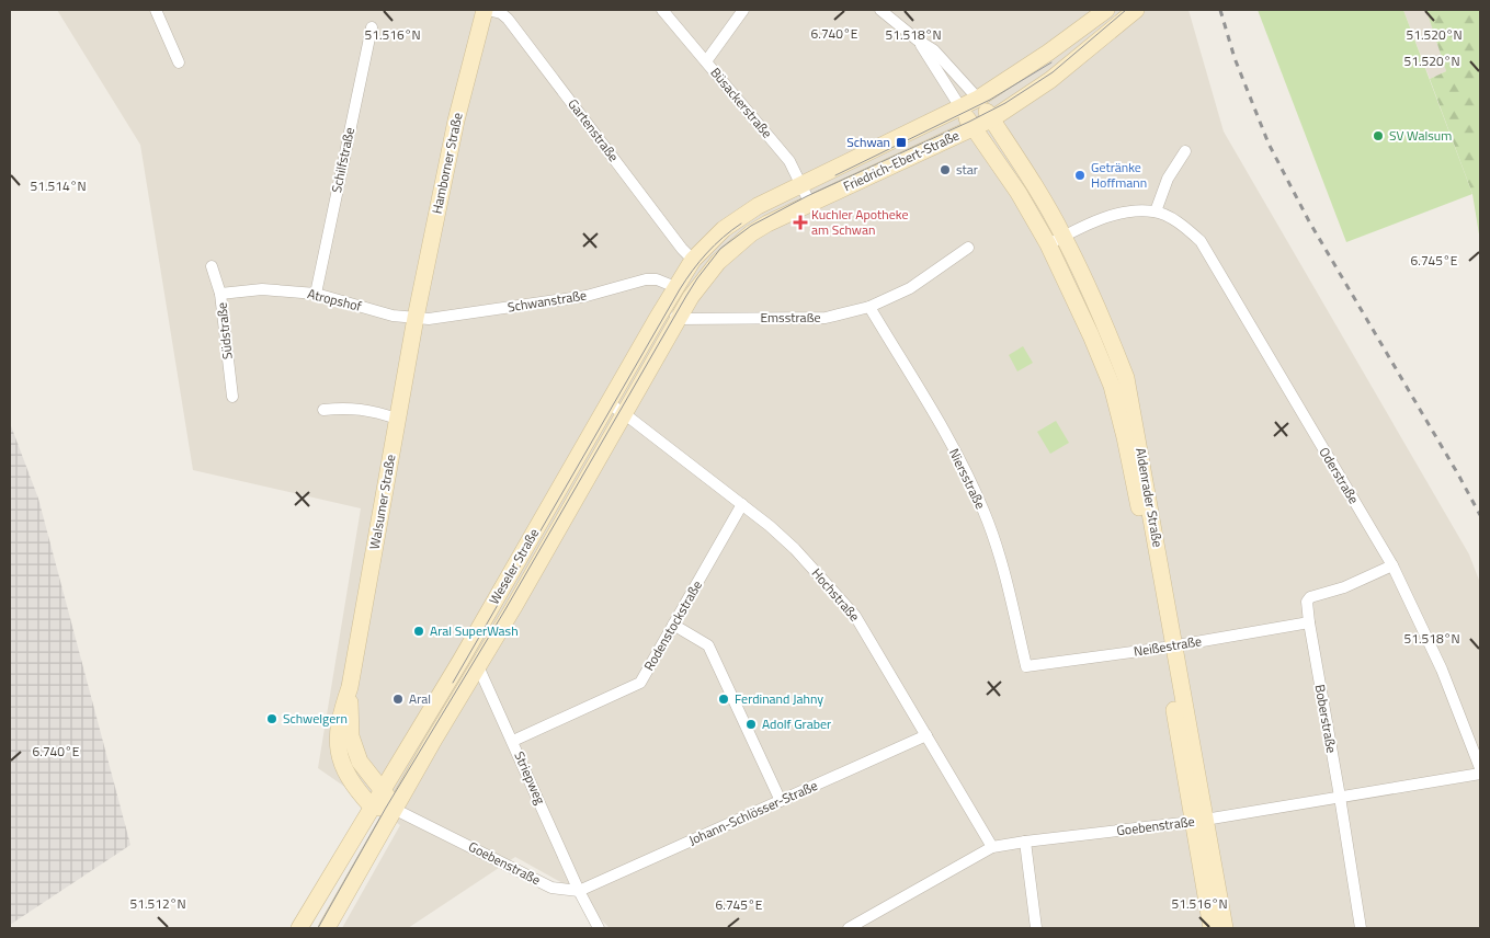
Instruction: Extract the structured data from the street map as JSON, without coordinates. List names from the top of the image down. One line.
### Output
{"streets":{"street":["Büsackerstraße","Gartenstraße","Schilfstraße","Friedrich-Ebert-Straße","Hamborner Straße","Atropshof","Schwanstraße","Emsstraße","Südstraße","Oderstraße","Niersstraße","Aldenrader Straße","Walsumer Straße","Weseler Straße","Hochstraße","Rodenstockstraße","Neißestraße","Boberstraße","Striepweg","Johann-Schlösser-Straße","Goebenstraße"]},"crossings":[["Büsackerstraße","Friedrich-Ebert-Straße"],["Gartenstraße","Friedrich-Ebert-Straße"],["Gartenstraße","Hamborner Straße"],["Schilfstraße","Atropshof"],["Friedrich-Ebert-Straße","Schwanstraße"],["Friedrich-Ebert-Straße","Emsstraße"],["Friedrich-Ebert-Straße","Aldenrader Straße"],["Friedrich-Ebert-Straße","Weseler Straße"],["Hamborner Straße","Atropshof"],["Hamborner Straße","Schwanstraße"],["Hamborner Straße","Walsumer Straße"],["Atropshof","Schwanstraße"],["Atropshof","Südstraße"],["Atropshof","Walsumer Straße"],["Schwanstraße","Walsumer Straße"],["Schwanstraße","Weseler Straße"],["Emsstraße","Niersstraße"],["Emsstraße","Weseler Straße"],["Oderstraße","Boberstraße"],["Niersstraße","Neißestraße"],["Aldenrader Straße","Neißestraße"],["Aldenrader Straße","Goebenstraße"],["Walsumer Straße","Weseler Straße"],["Walsumer Straße","Goebenstraße"],["Weseler Straße","Hochstraße"],["Weseler Straße","Striepweg"],["Weseler Straße","Goebenstraße"],["Hochstraße","Rodenstockstraße"],["Hochstraße","Johann-Schlösser-Straße"],["Hochstraße","Goebenstraße"],["Rodenstockstraße","Striepweg"],["Neißestraße","Boberstraße"],["Boberstraße","Goebenstraße"],["Striepweg","Johann-Schlösser-Straße"],["Striepweg","Goebenstraße"],["Johann-Schlösser-Straße","Goebenstraße"]],"places":{"other":["SV Walsum","star","Getränke Hoffmann","Aral SuperWash","Aral","Ferdinand Jahny","Schwelgern","Adolf Graber"],"transit":["Schwan"],"health":["Kuchler Apotheke am Schwan"]},"coordinates":["6.740°E","51.516°N","51.518°N","51.520°N","51.514°N","6.745°E","51.512°N"]}
